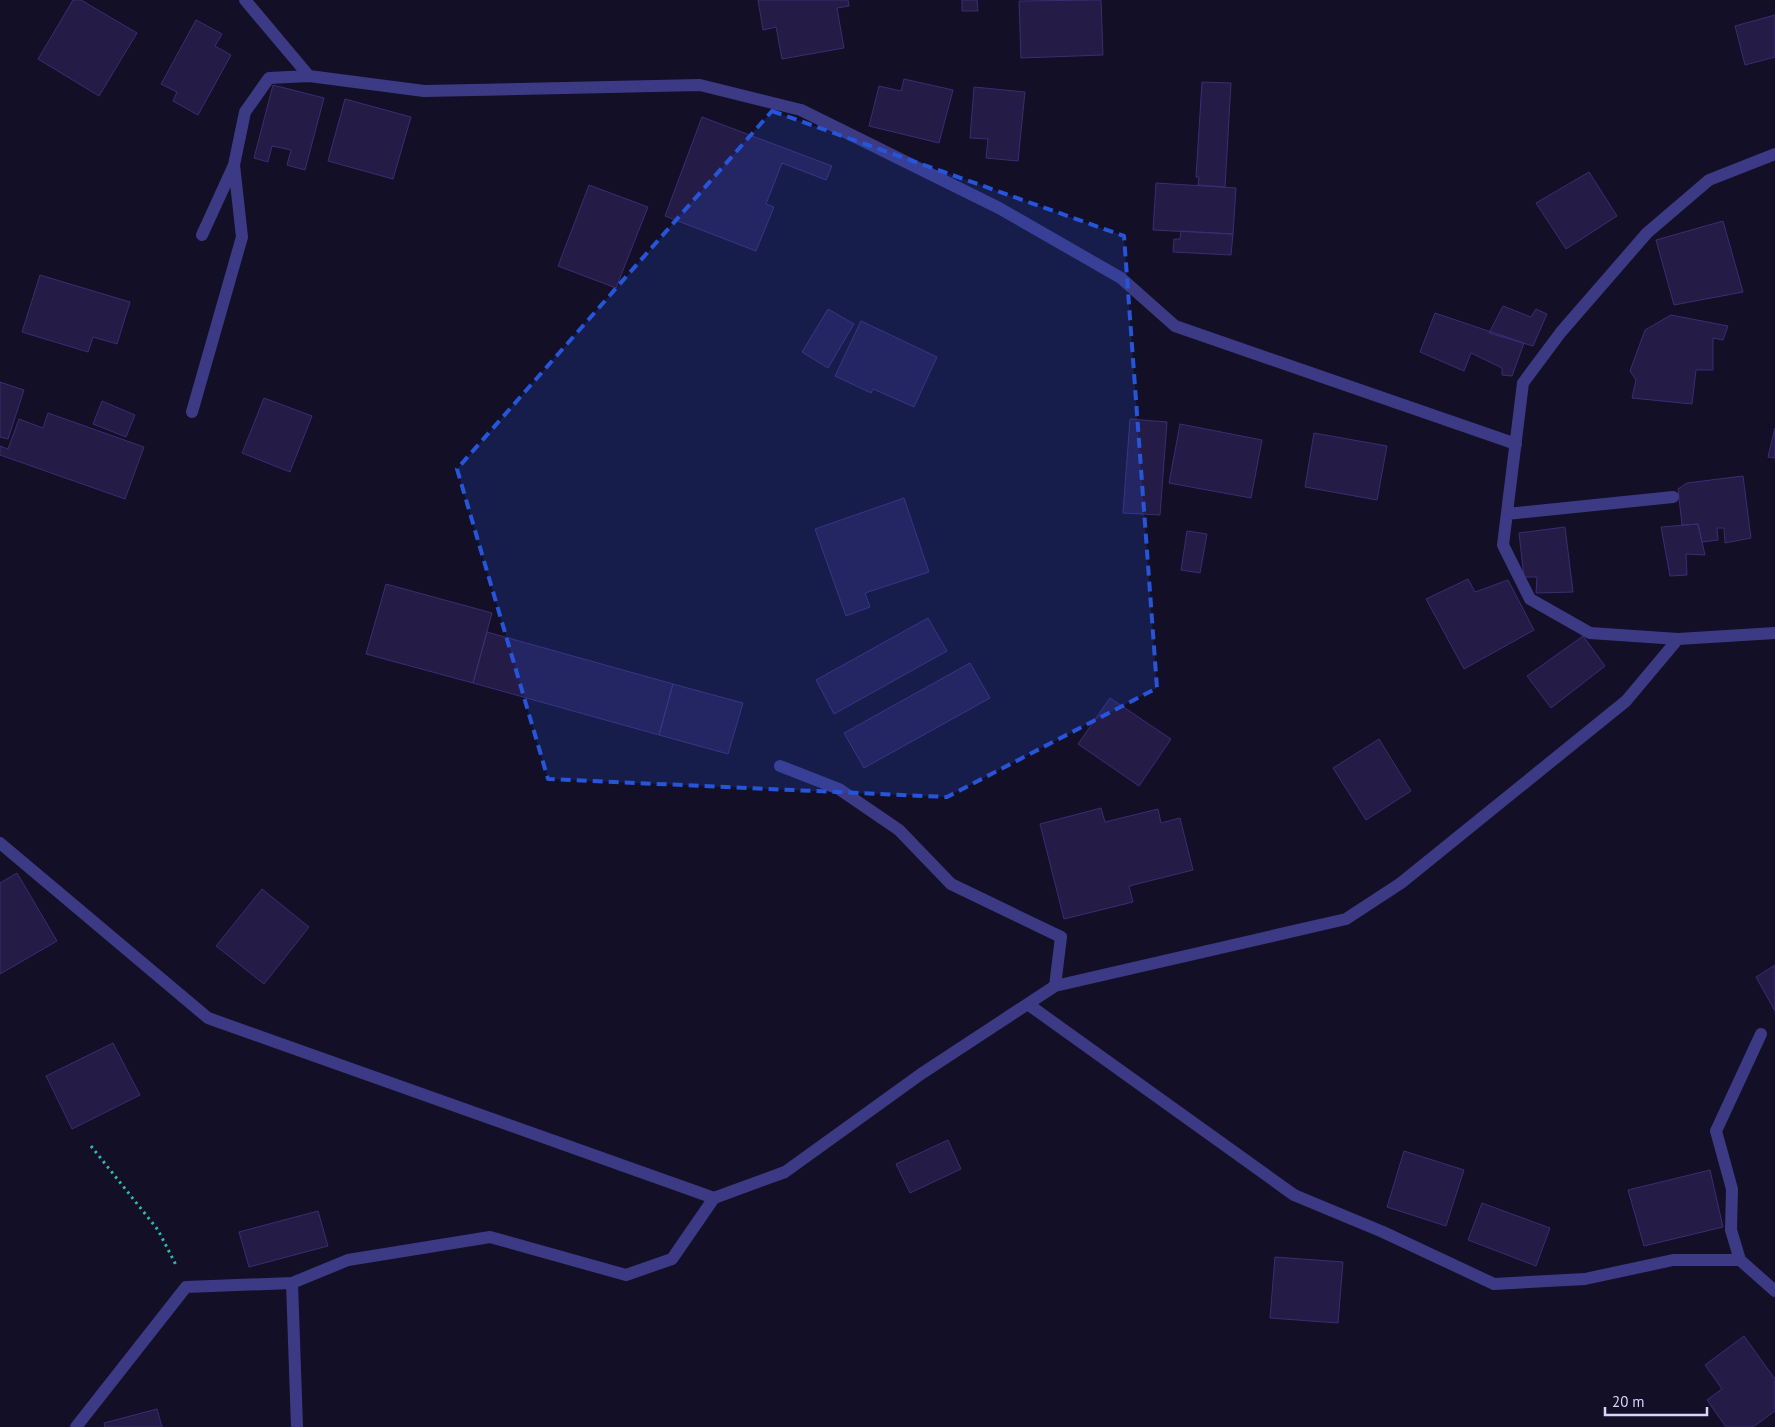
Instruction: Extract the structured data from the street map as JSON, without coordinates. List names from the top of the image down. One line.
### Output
{"scale_bar":"20 m"}
